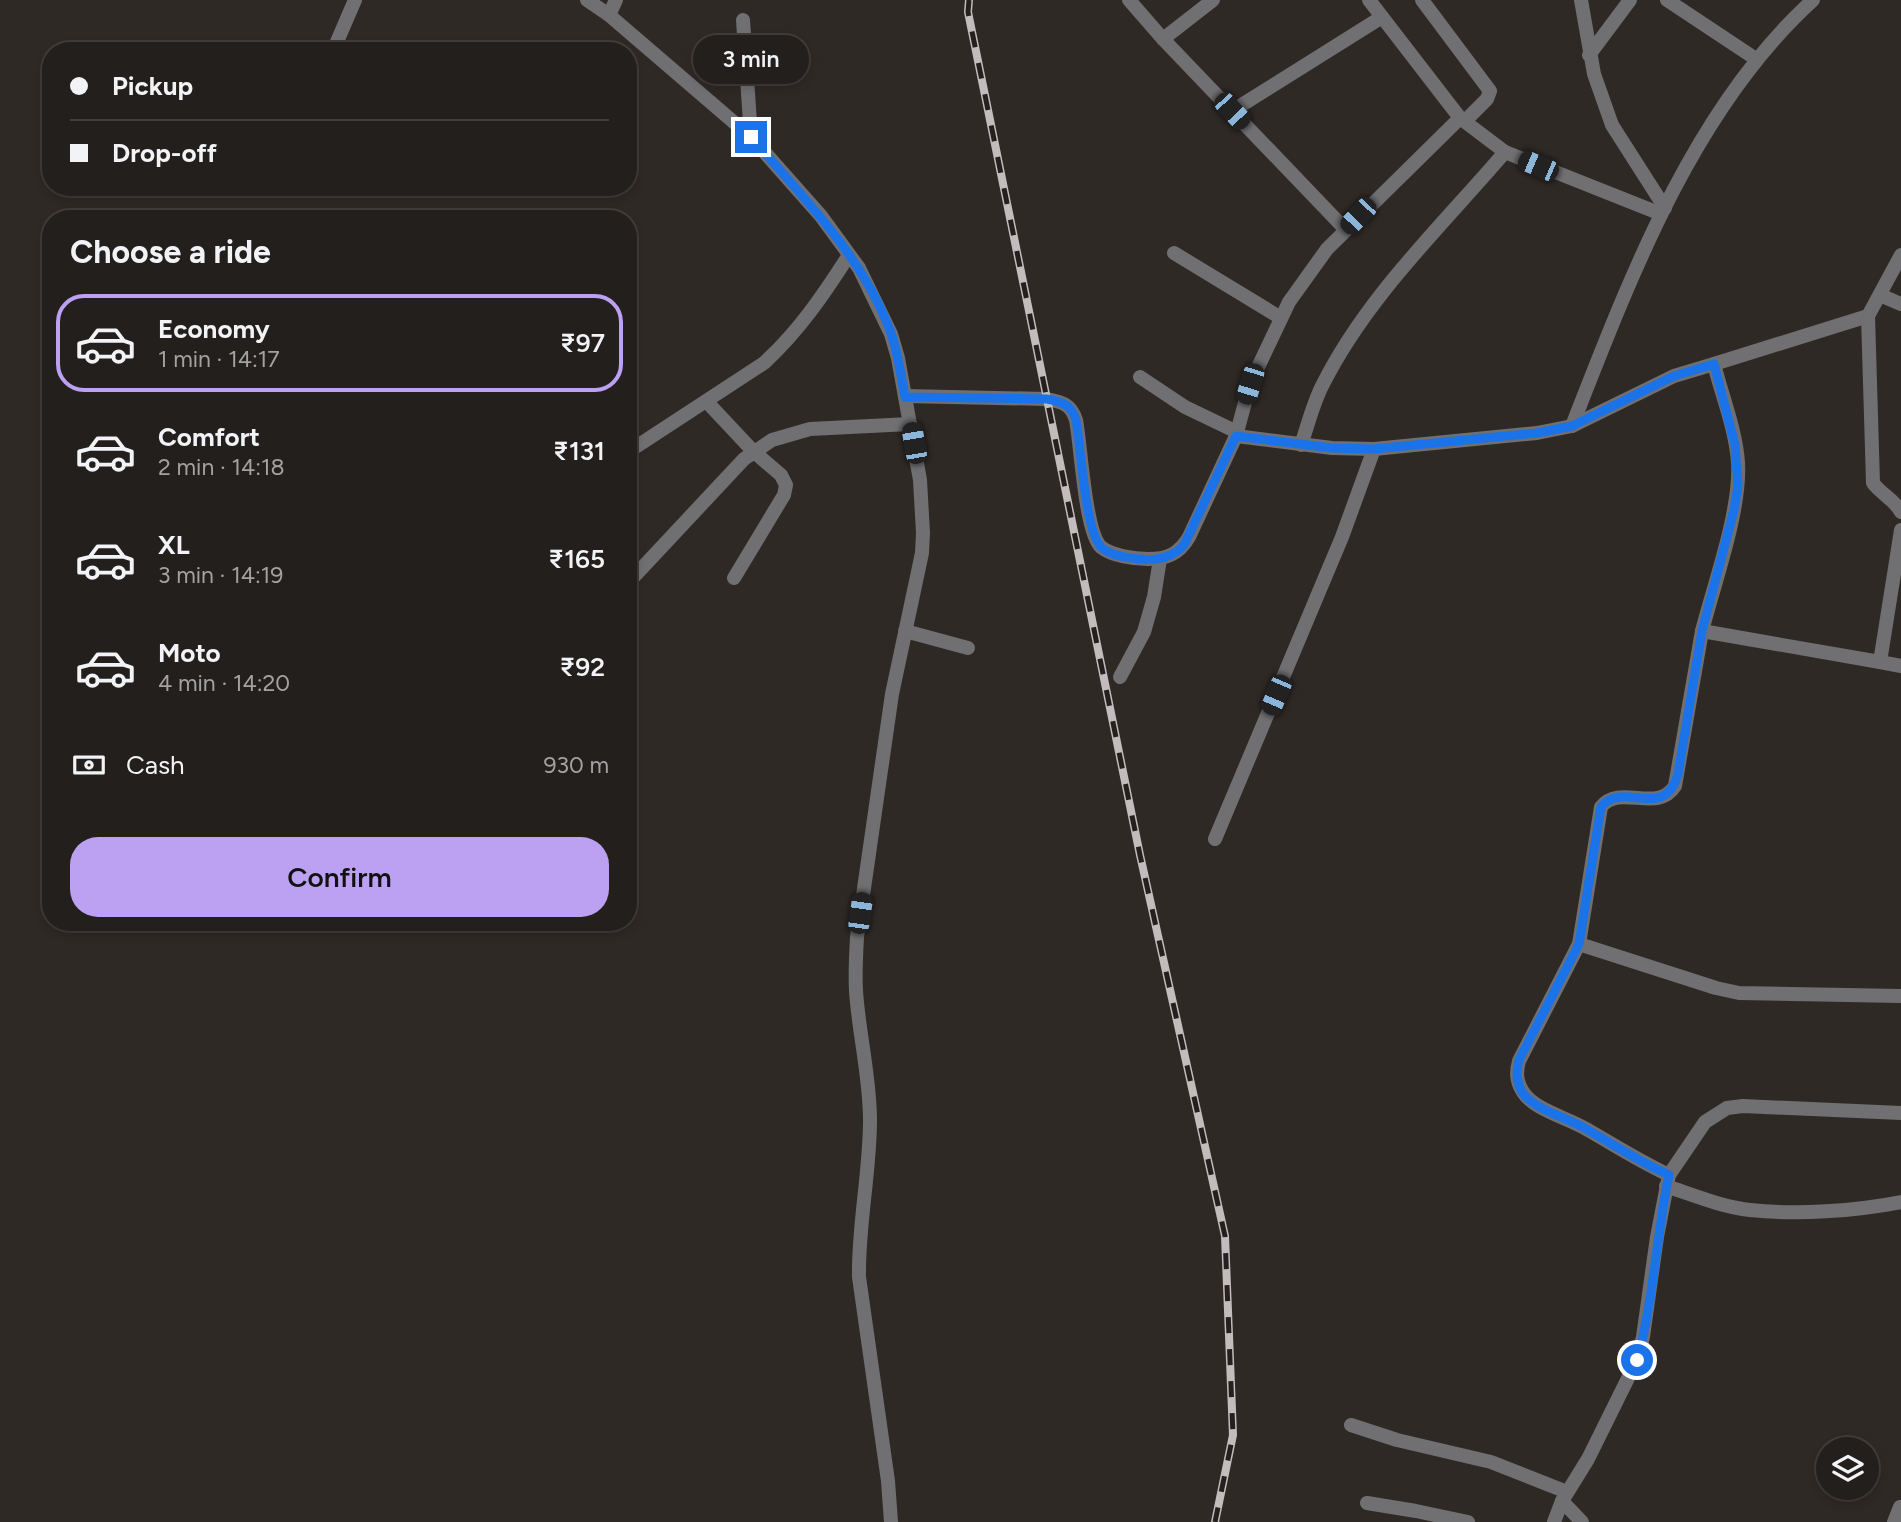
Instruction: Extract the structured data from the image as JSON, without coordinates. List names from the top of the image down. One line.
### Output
{"page":{"bubble":"3 min","banner":["Pickup","Drop-off"],"heading":"Choose a ride","list":[{"name":"Economy","note":"1 min · 14:17","value":"₹97"},{"name":"Comfort","note":"2 min · 14:18","value":"₹131"},{"name":"XL","note":"3 min · 14:19","value":"₹165"},{"name":"Moto","note":"4 min · 14:20","value":"₹92"}],"pay":["Cash","930 m"],"buttons":"Confirm"}}
